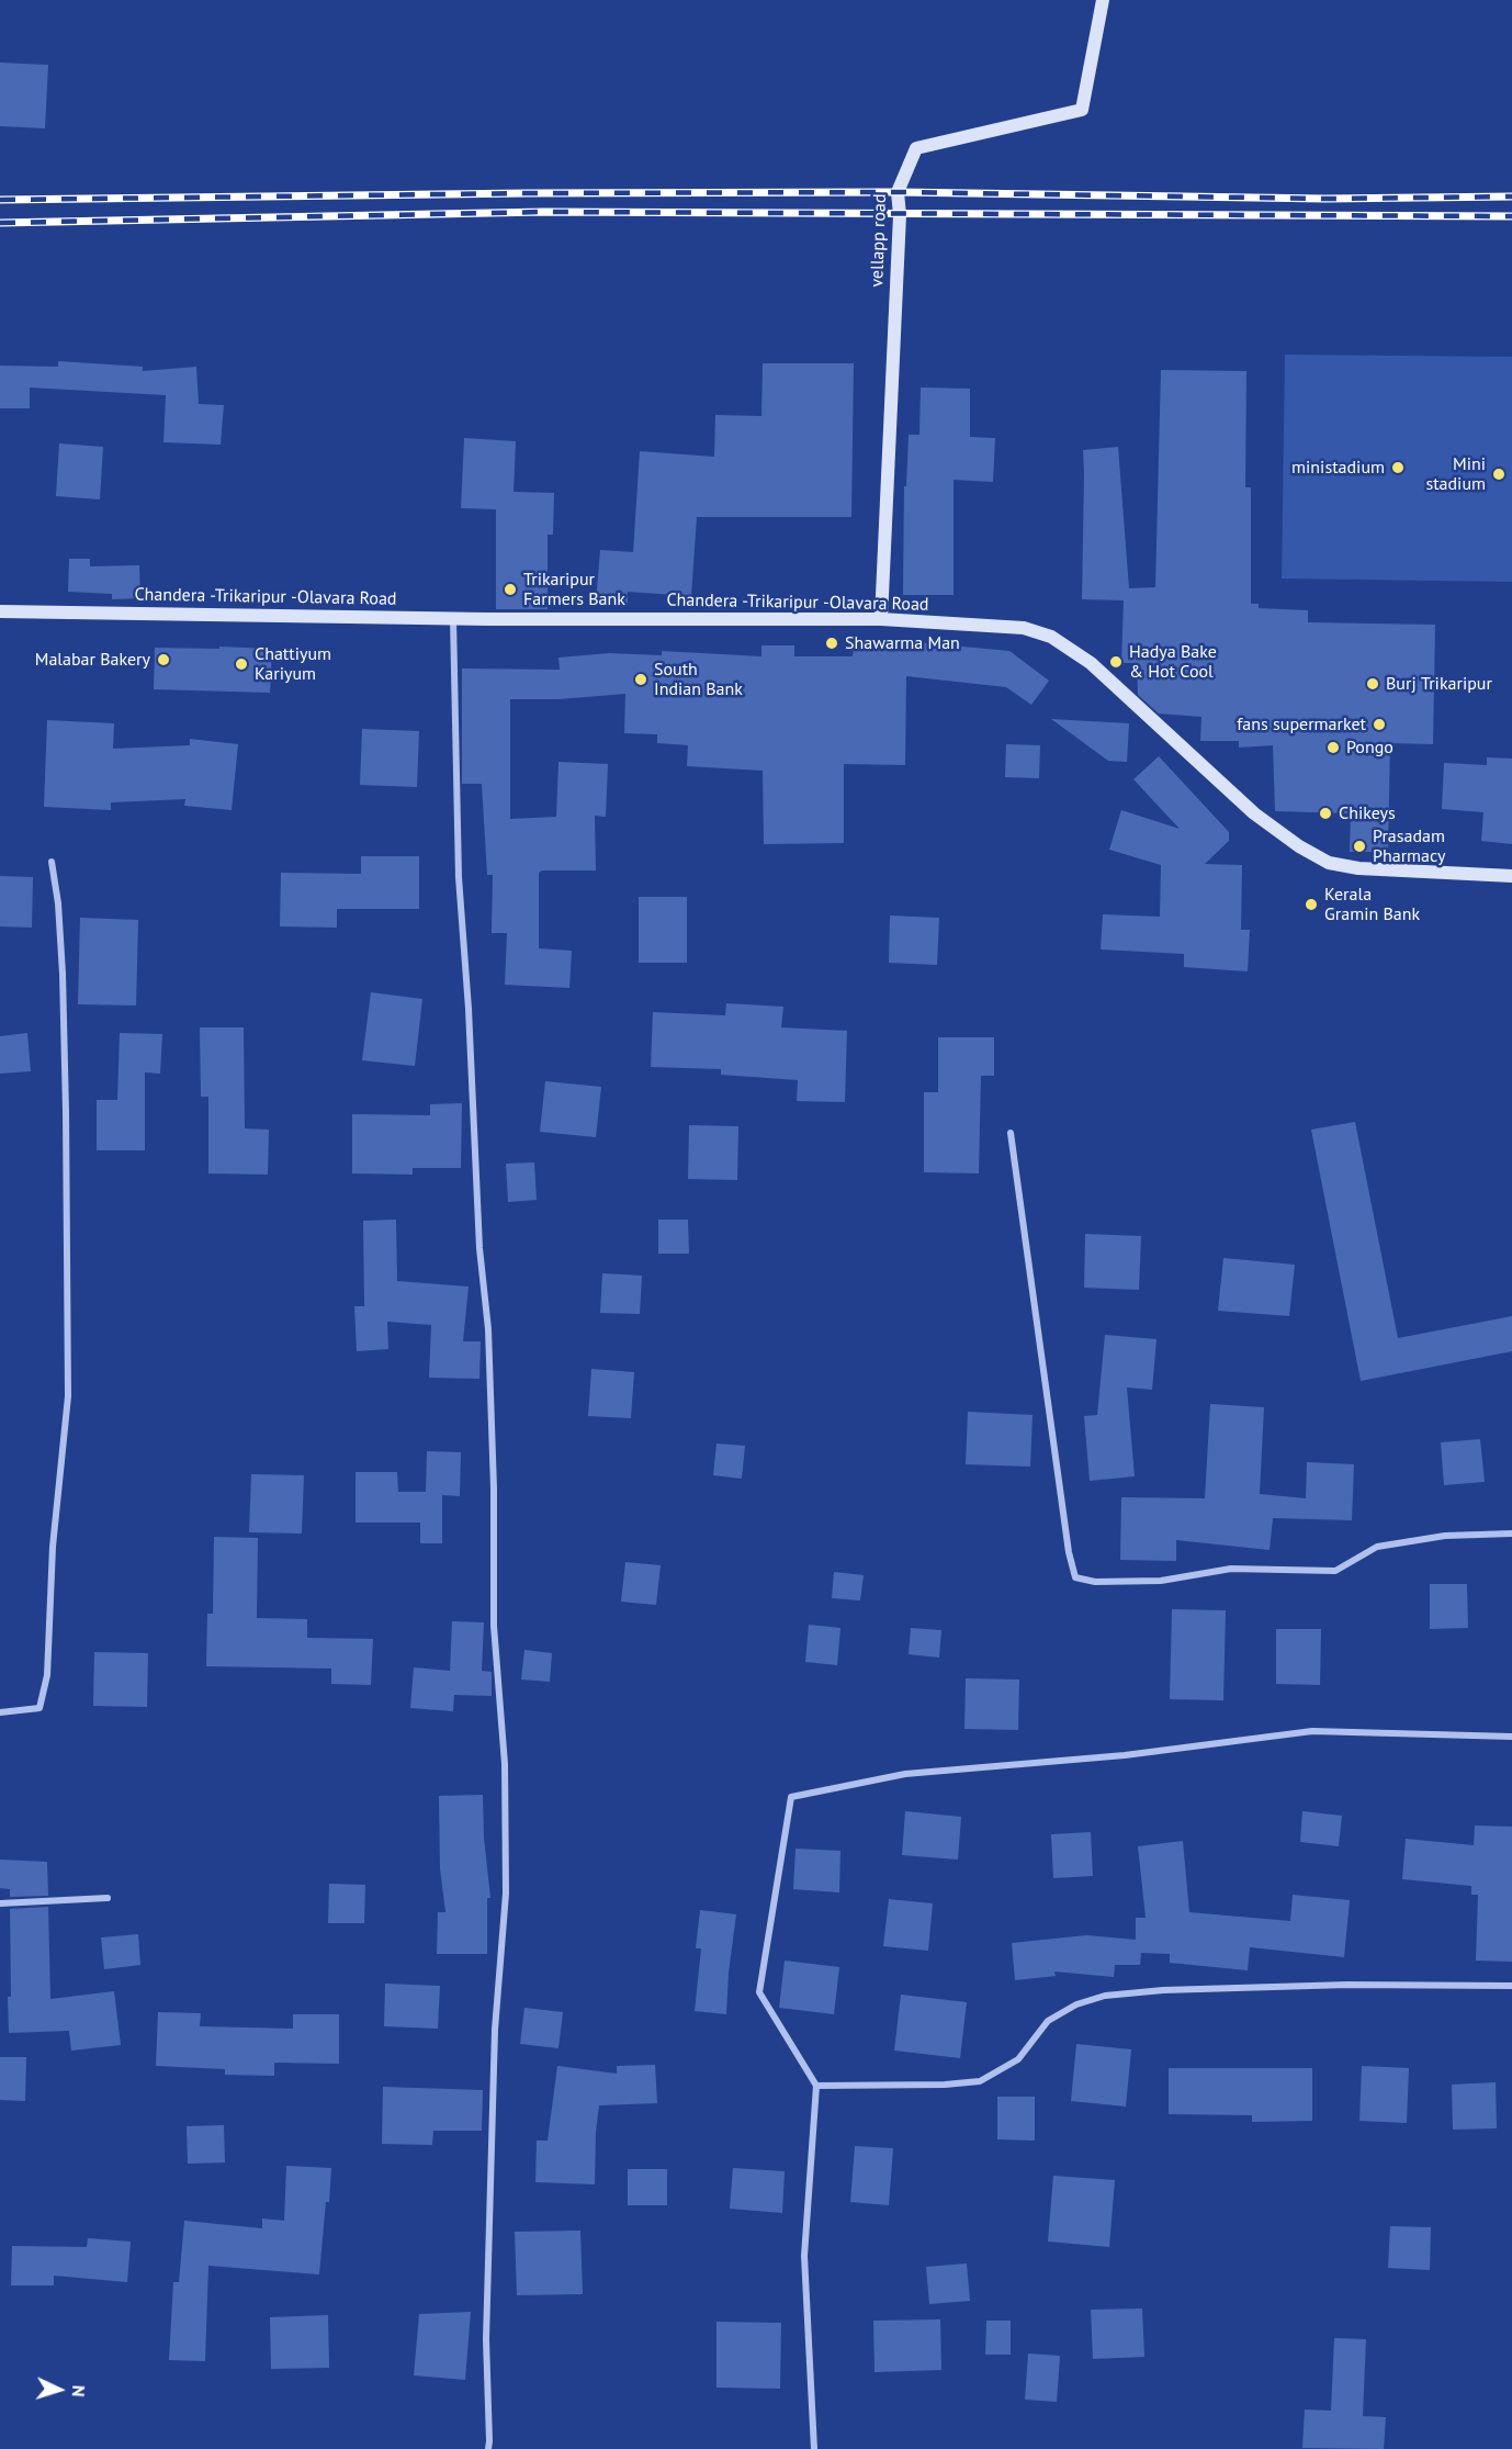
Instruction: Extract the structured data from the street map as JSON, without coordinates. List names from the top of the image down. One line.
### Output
{"streets":{"main road":["vellapp road","Chandera -Trikaripur -Olavara Road"]},"crossings":[["vellapp road","Chandera -Trikaripur -Olavara Road"]],"places":["ministadium","Mini stadium","Trikaripur Farmers Bank","Shawarma Man","Malabar Bakery","Hadya Bake & Hot Cool","Chattiyum Kariyum","South Indian Bank","Burj Trikaripur","fans supermarket","Pongo","Chikeys","Prasadam Pharmacy","Kerala Gramin Bank"],"north":"right"}
